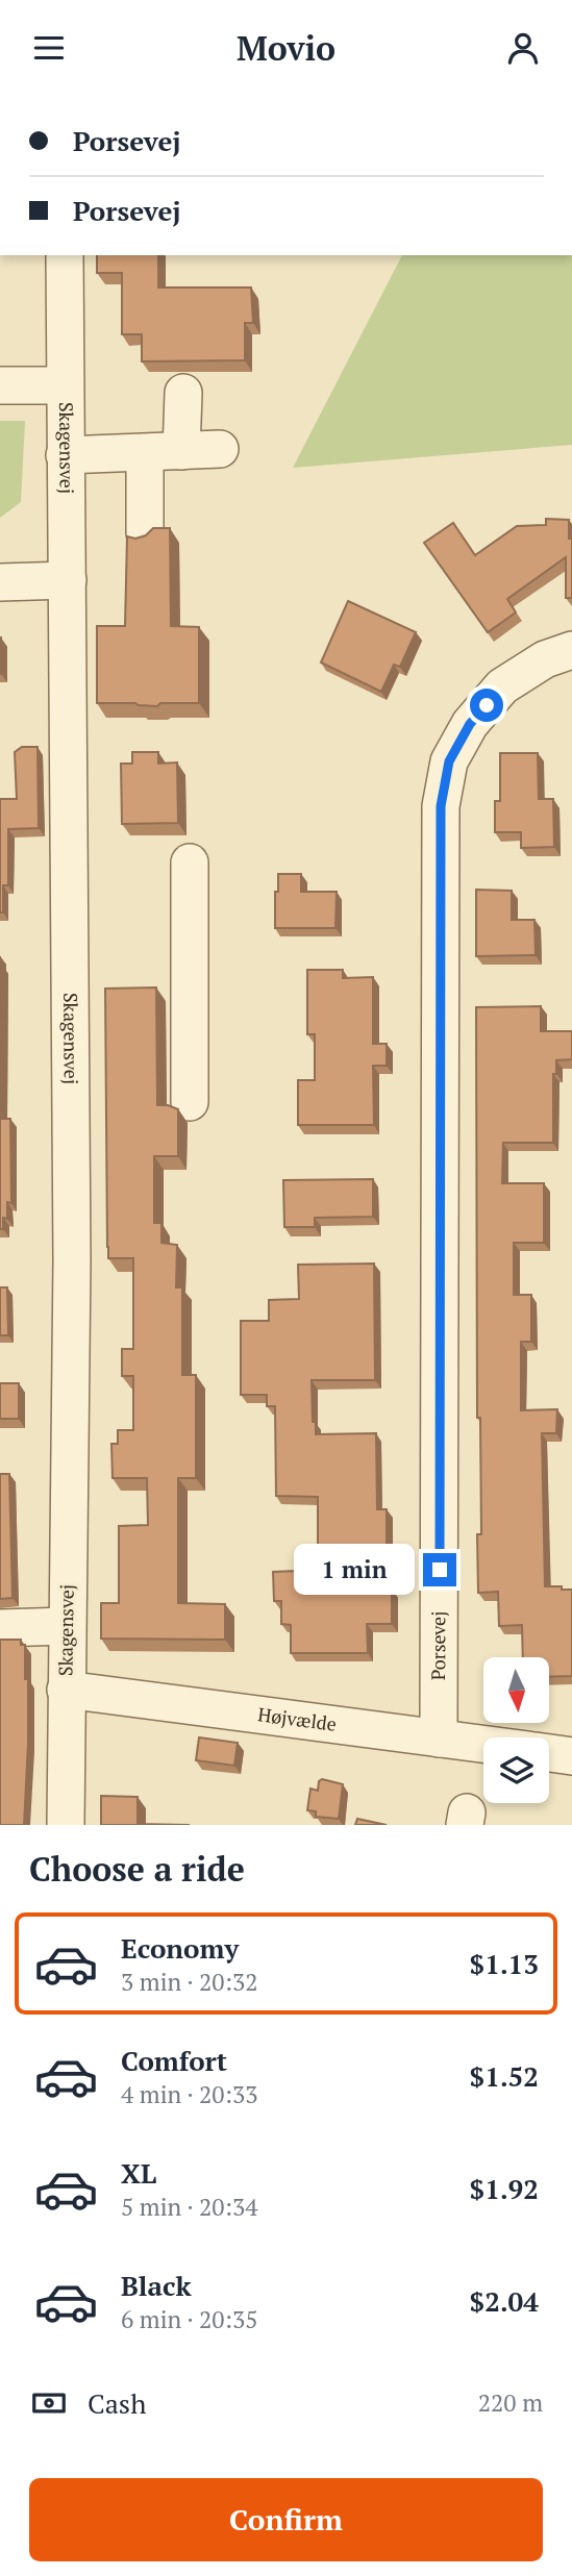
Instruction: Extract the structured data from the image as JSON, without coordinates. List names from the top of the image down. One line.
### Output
{"streets":{"street":["Skagensvej","Porsevej","Højvælde"]},"crossings":[["Skagensvej","Højvælde"],["Porsevej","Højvælde"]],"north":"bottom","page":{"header":"Movio","banner":["Porsevej","Porsevej"],"bubble":"1 min","heading":"Choose a ride","list":[{"name":"Economy","note":"3 min · 20:32","value":"$1.13"},{"name":"Comfort","note":"4 min · 20:33","value":"$1.52"},{"name":"XL","note":"5 min · 20:34","value":"$1.92"},{"name":"Black","note":"6 min · 20:35","value":"$2.04"}],"pay":["Cash","220 m"],"buttons":"Confirm"}}
